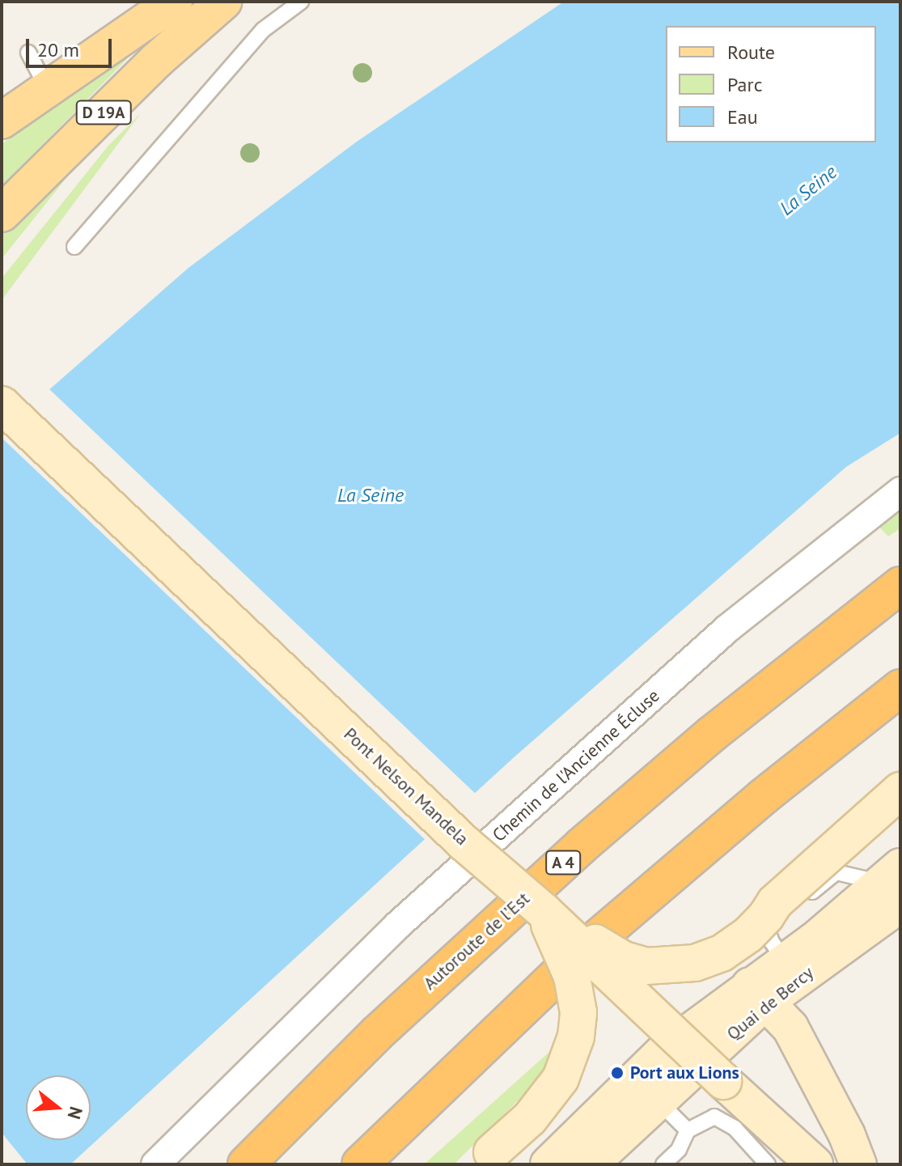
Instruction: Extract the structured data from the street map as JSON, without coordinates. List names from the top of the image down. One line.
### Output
{"streets":{"highway":["A 4","Autoroute de l’Est"],"main road":["D 19A","Pont Nelson Mandela","Quai de Bercy"],"street":["Chemin de l'Ancienne Écluse"]},"water":["La Seine"],"places":["Port aux Lions"],"legend":["Route","Parc","Eau"],"scale_bar":"20 m","north":"right"}
